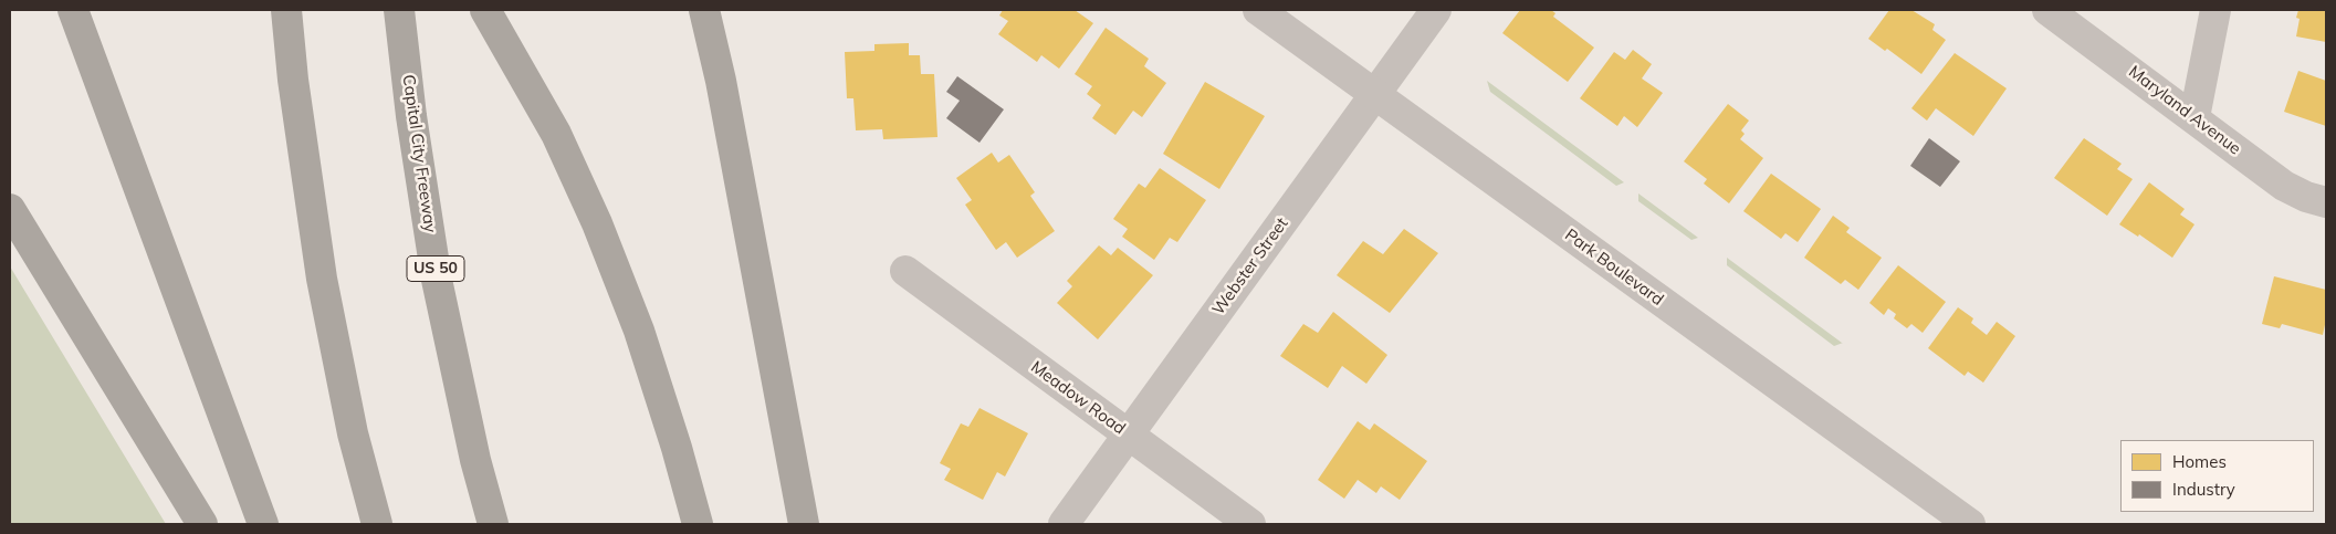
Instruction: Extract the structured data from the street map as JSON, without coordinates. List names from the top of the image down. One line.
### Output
{"streets":{"highway":["Capital City Freeway","US 50"],"street":["Maryland Avenue","Webster Street","Park Boulevard","Meadow Road"]},"crossings":[["Webster Street","Park Boulevard"],["Webster Street","Meadow Road"]],"legend":["Homes","Industry"]}
